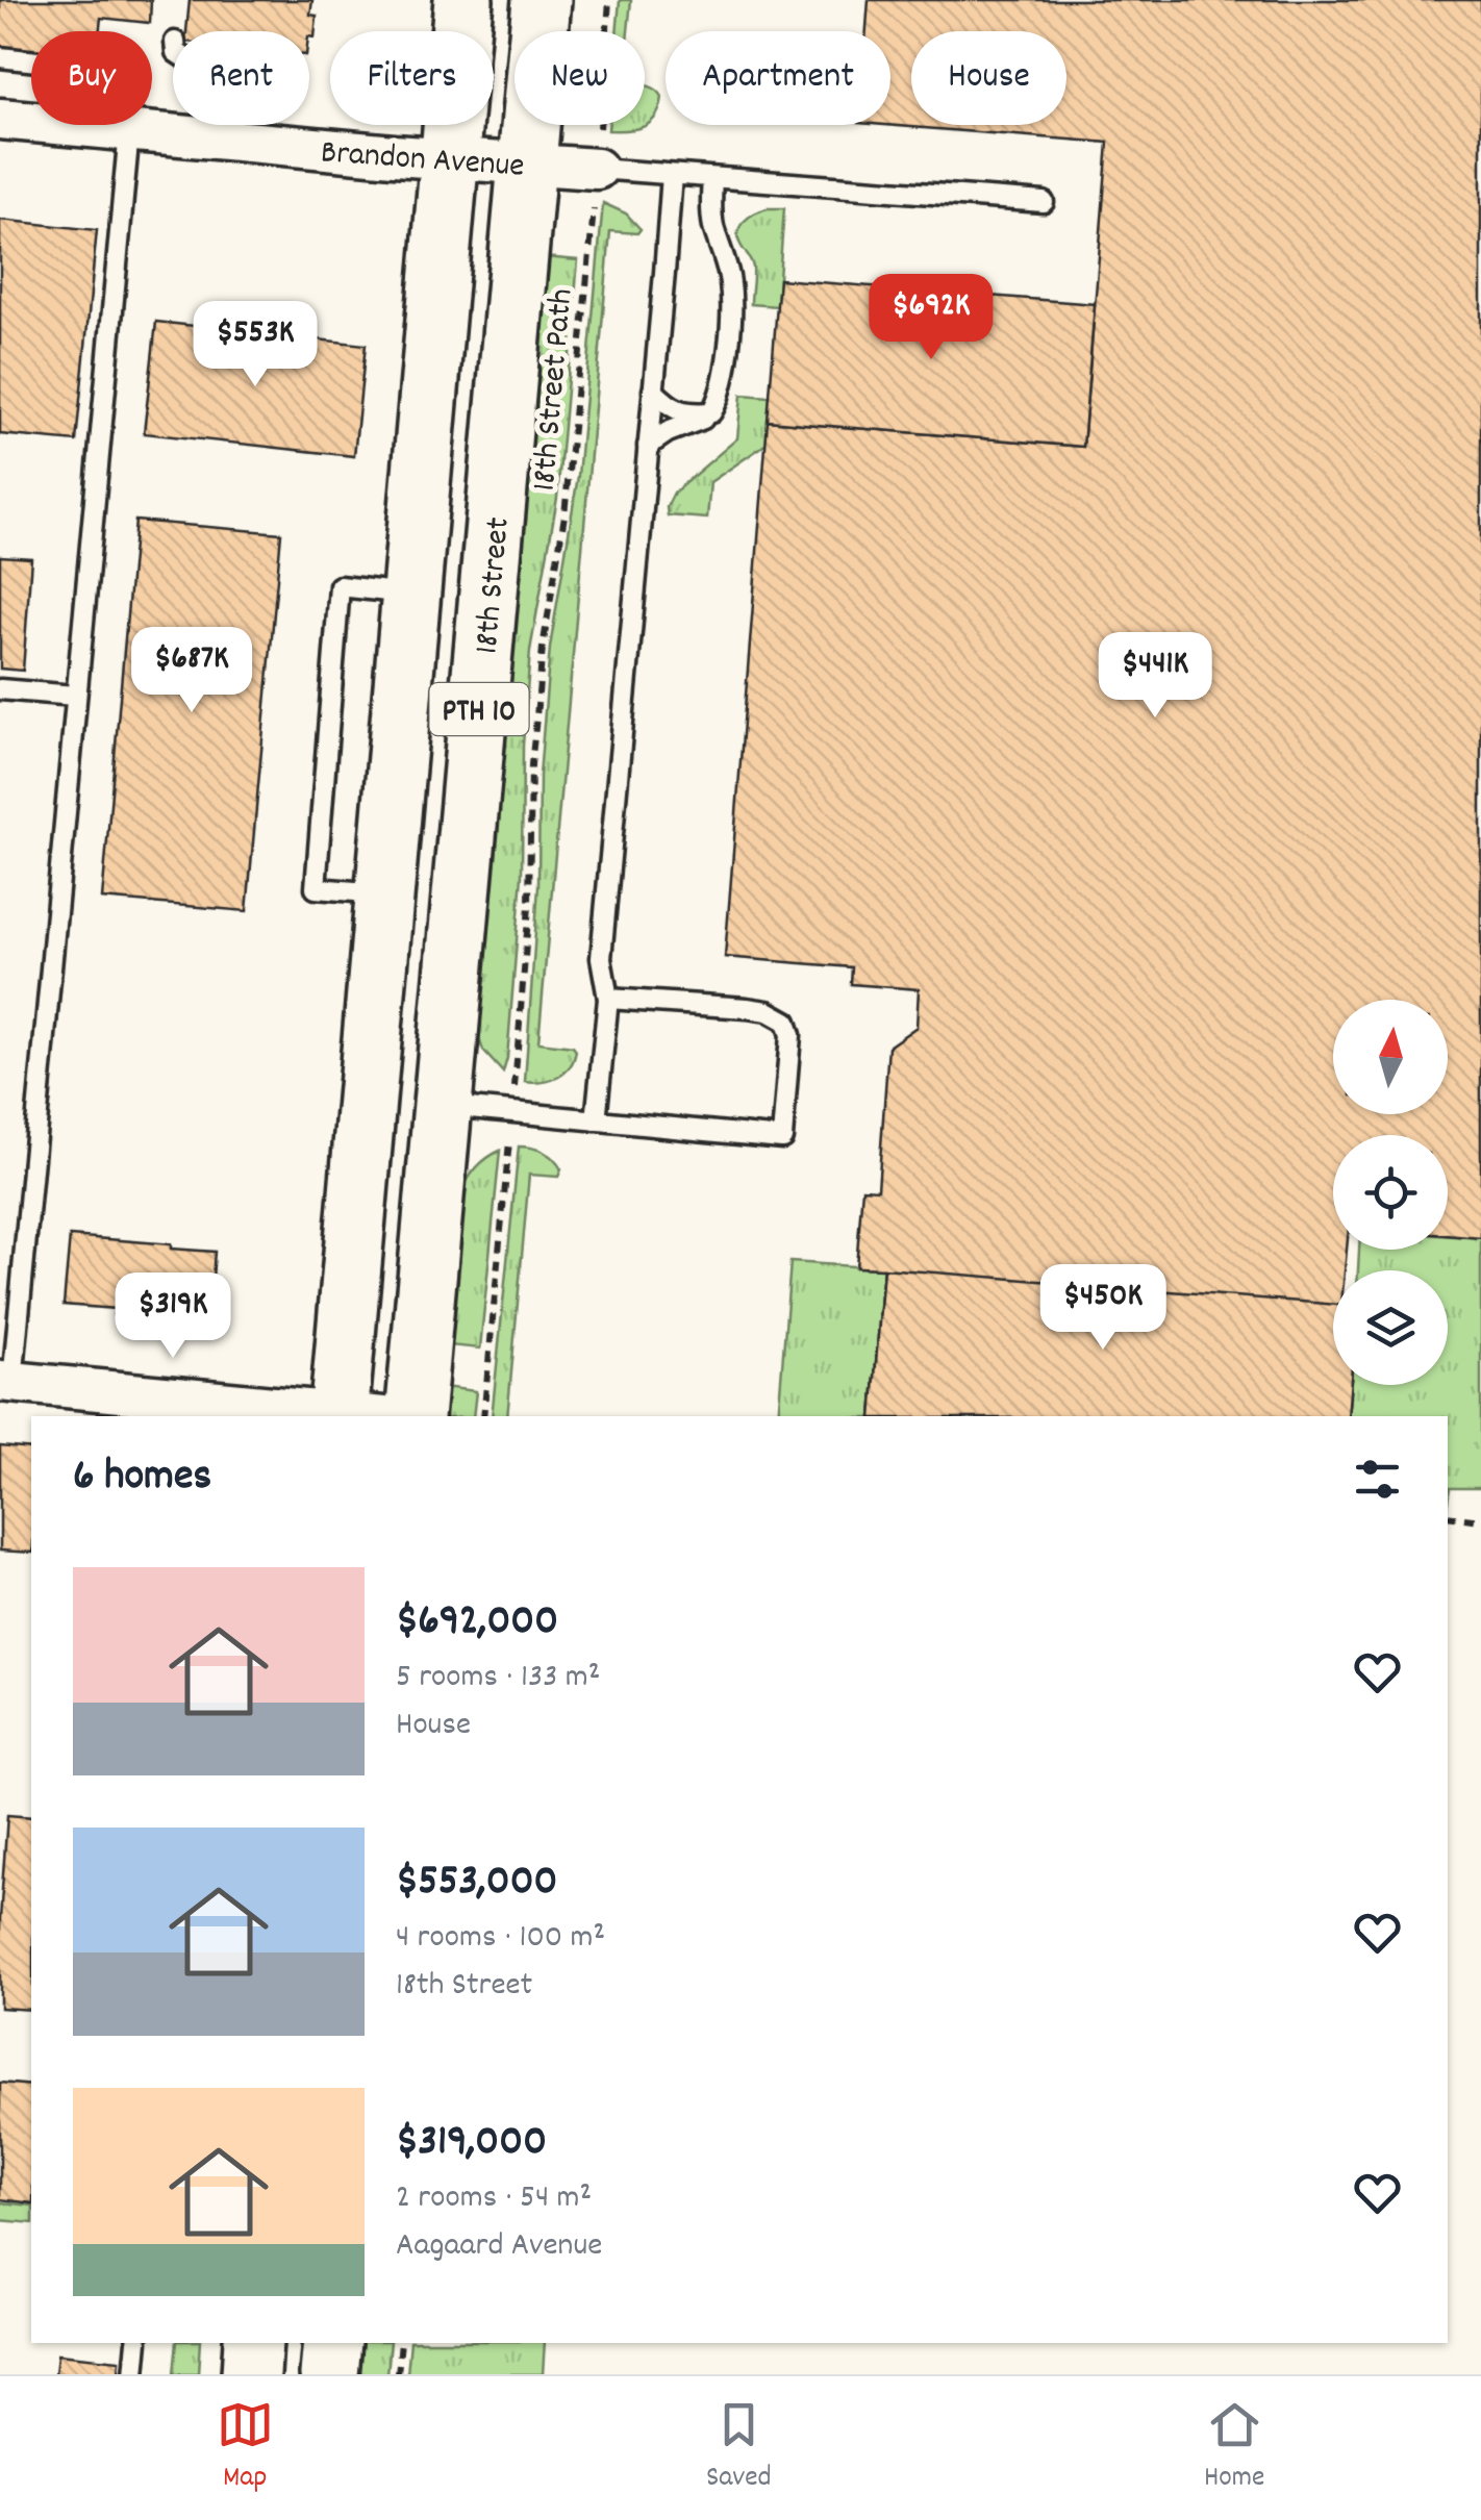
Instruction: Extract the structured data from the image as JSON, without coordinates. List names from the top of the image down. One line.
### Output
{"streets":{"main road":["18th Street","PTH 10"],"street":["Brandon Avenue"],"path":["18th Street Path"]},"crossings":[["Brandon Avenue","18th Street Path"],["Brandon Avenue","18th Street"],["Brandon Avenue","PTH 10"]],"north":"top","page":{"chip":["Buy","Rent","Filters","New","Apartment","House"],"price":["$692K","$553K","$687K","$441K","$450K","$319K"],"heading":"6 homes","list":[{"name":"$692,000","note":"5 rooms · 133 m² · House"},{"name":"$553,000","note":"4 rooms · 100 m² · 18th Street"},{"name":"$319,000","note":"2 rooms · 54 m² · Aagaard Avenue"}],"tabs":["Map","Saved","Home"]}}
